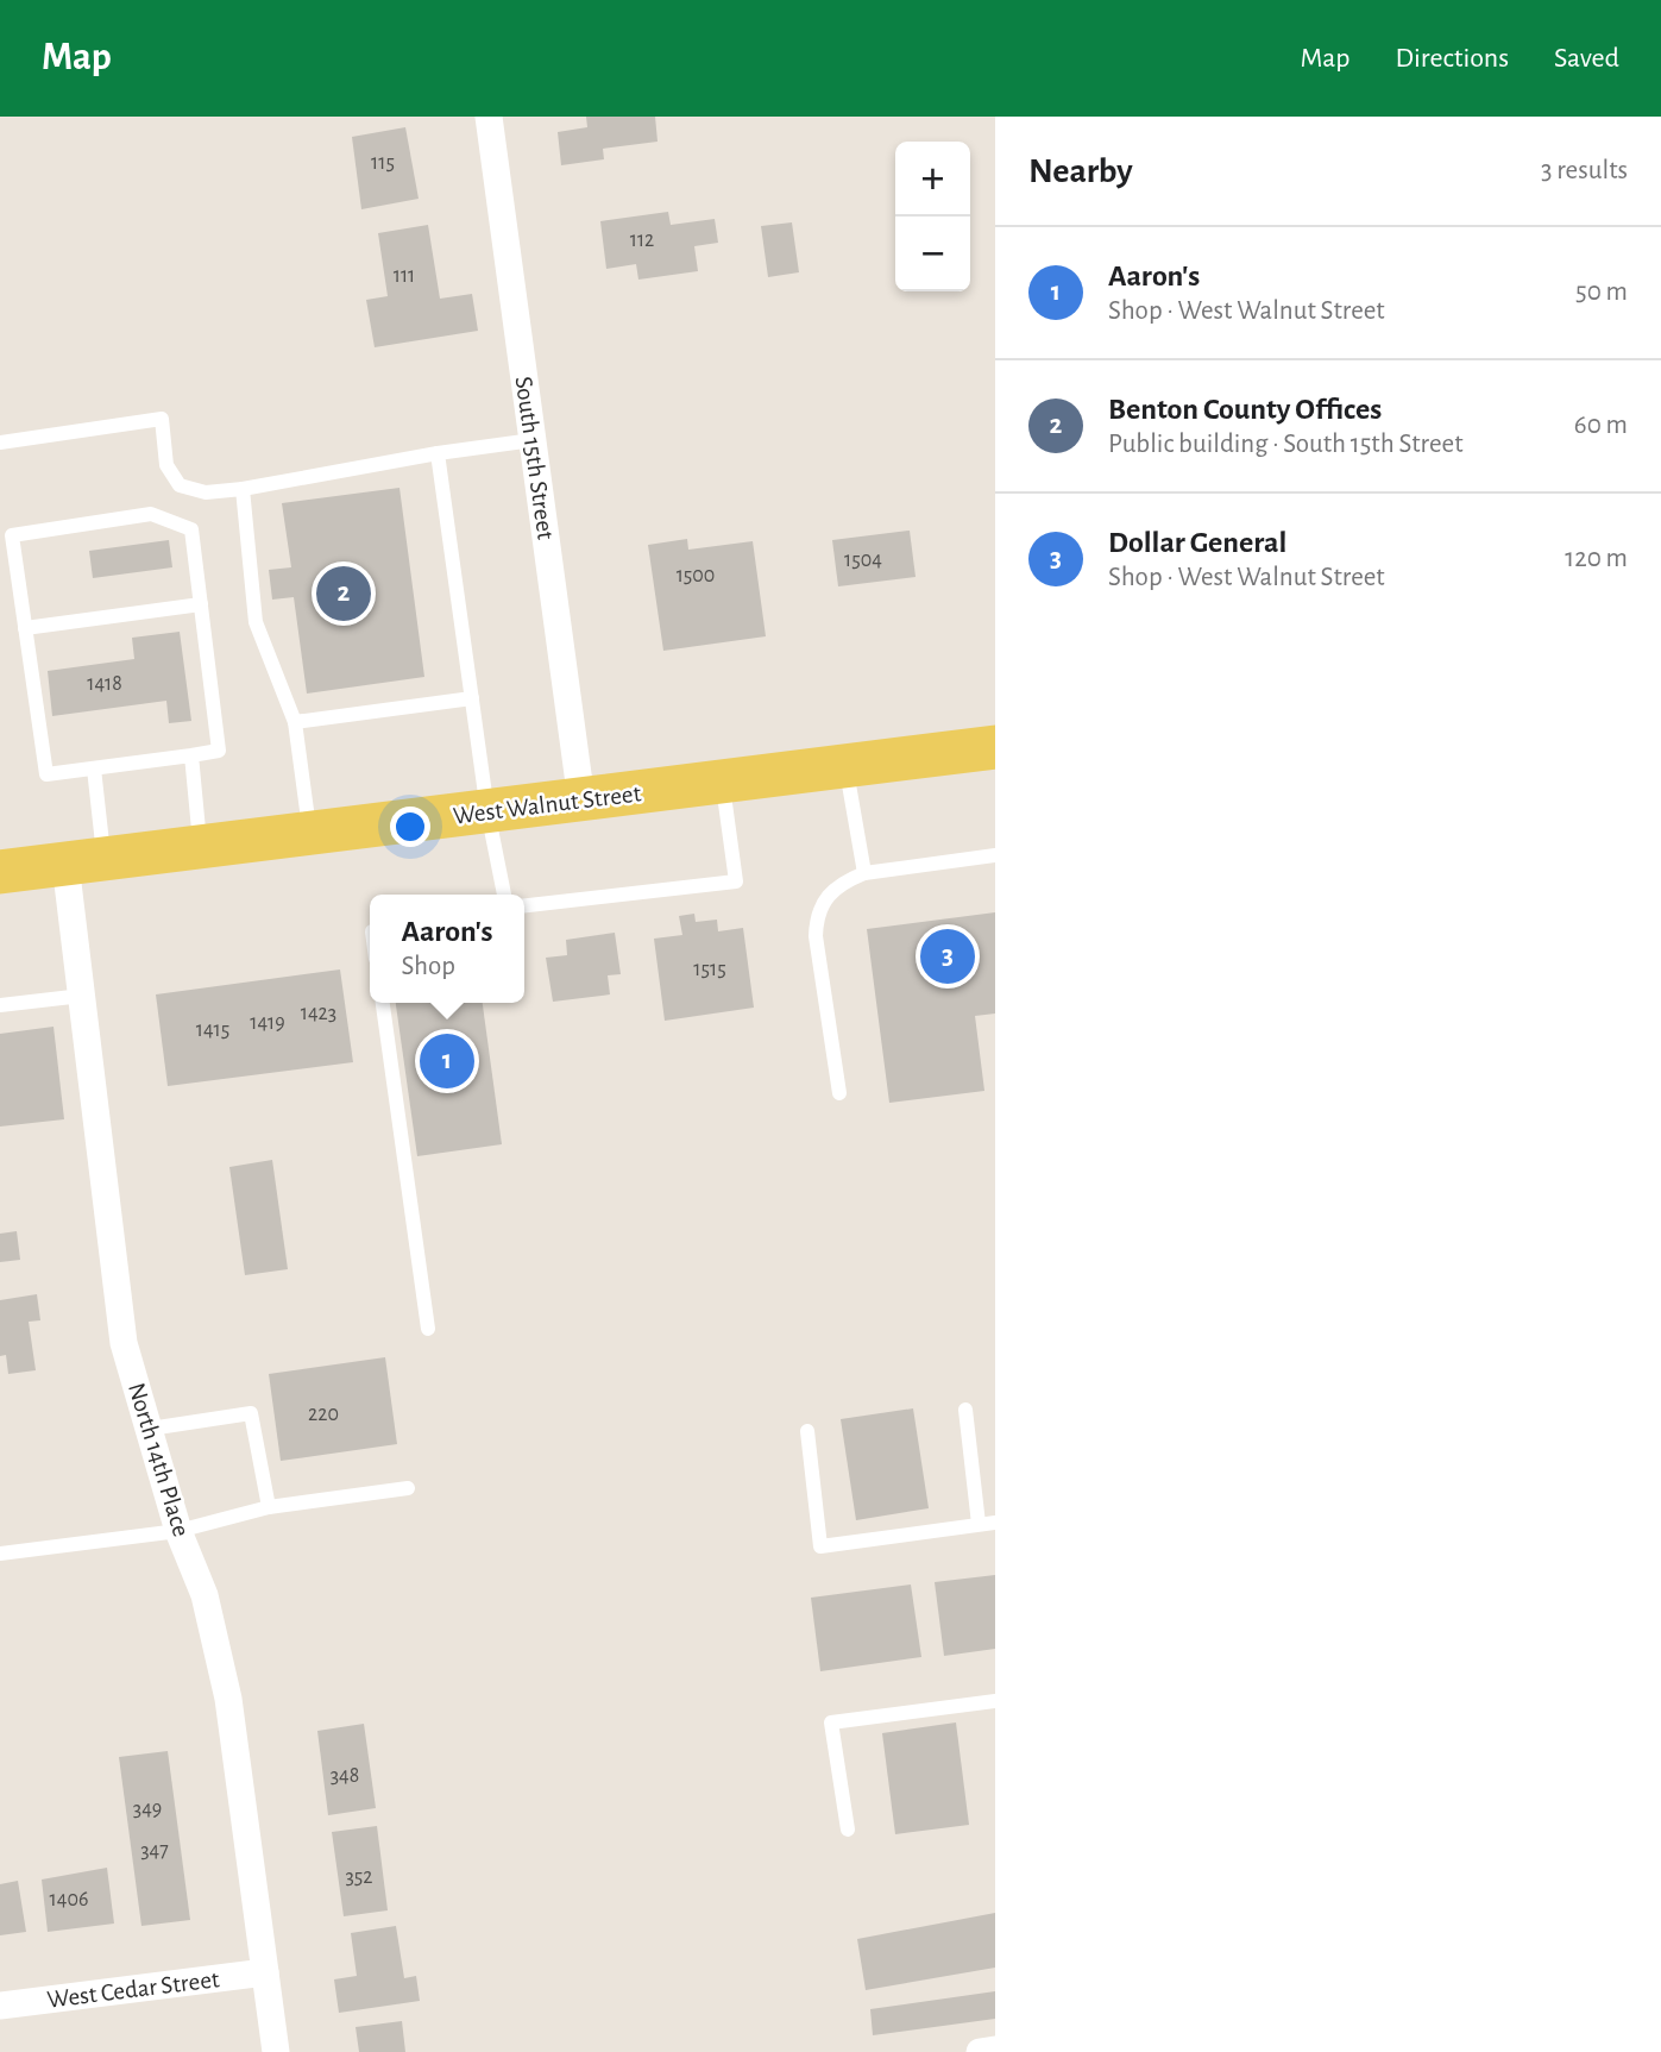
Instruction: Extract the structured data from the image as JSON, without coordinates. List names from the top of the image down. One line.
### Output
{"streets":{"main road":["West Walnut Street"],"street":["South 15th Street","North 14th Place","West Cedar Street"]},"crossings":[["South 15th Street","West Walnut Street"],["West Walnut Street","North 14th Place"],["North 14th Place","West Cedar Street"]],"house_numbers":["115","112","111","1504","1500","1418","1515","1423","1419","1415","220","348","349","347","352","1406"],"page":{"header":"Map","nav":["Map","Directions","Saved"],"heading":["Nearby","3 results"],"map_buttons":["+","−"],"list":[{"mark":"1","name":"Aaron's","note":"Shop · West Walnut Street","value":"50 m"},{"mark":"2","name":"Benton County Offices","note":"Public building · South 15th Street","value":"60 m"},{"mark":"3","name":"Dollar General","note":"Shop · West Walnut Street","value":"120 m"}],"pins":["2","3","1"],"popup":["Aaron's","Shop"]}}
